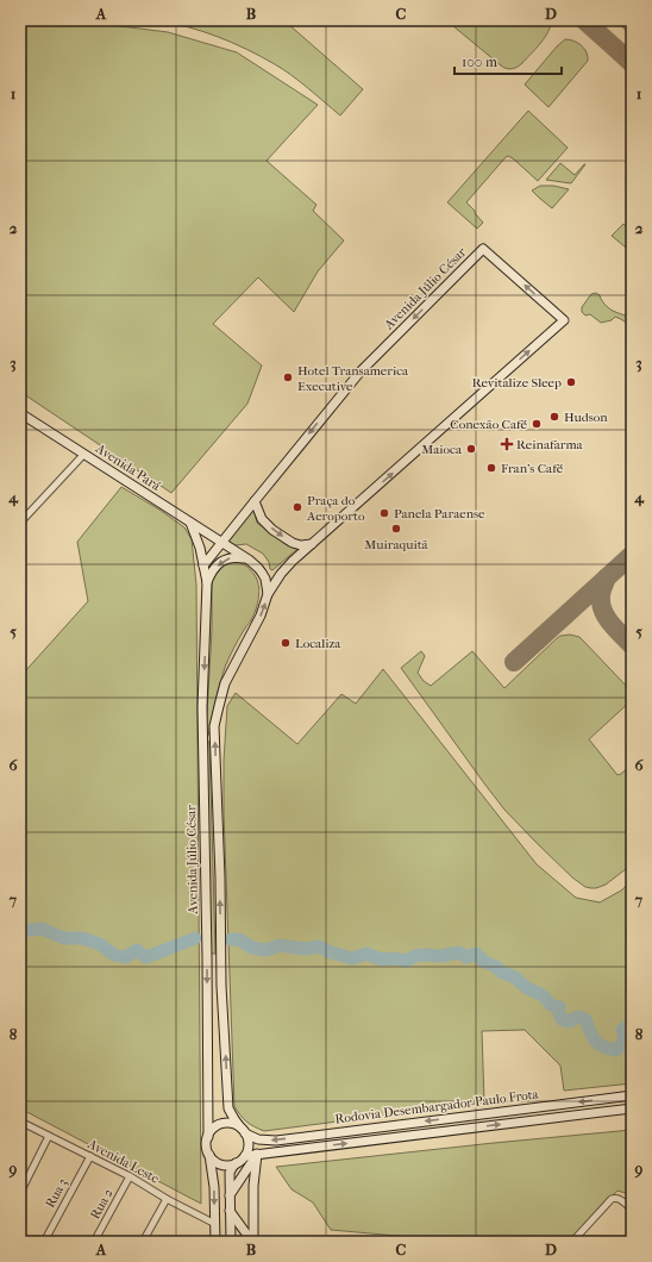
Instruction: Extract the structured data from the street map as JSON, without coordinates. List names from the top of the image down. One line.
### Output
{"streets":{"main road":["Avenida Júlio César","Avenida Pará","Rodovia Desembargador Paulo Frota"],"street":["Avenida Leste","Rua 3","Rua 2"]},"crossings":[["Avenida Júlio César","Avenida Pará"],["Avenida Júlio César","Rodovia Desembargador Paulo Frota"],["Avenida Leste","Rua 3"],["Avenida Leste","Rua 2"]],"places":{"other":["Hotel Transamerica Executive","Revitalize Sleep","Hudson","Conexão Café","Maioca","Fran's Café","Praça do Aeroporto","Panela Paraense","Muiraquitã","Localiza"],"health":["Reinafarma"]},"scale_bar":"100 m","grid":{"columns":["A","B","C","D"],"rows":["1","2","3","4","5","6","7","8","9"]}}
